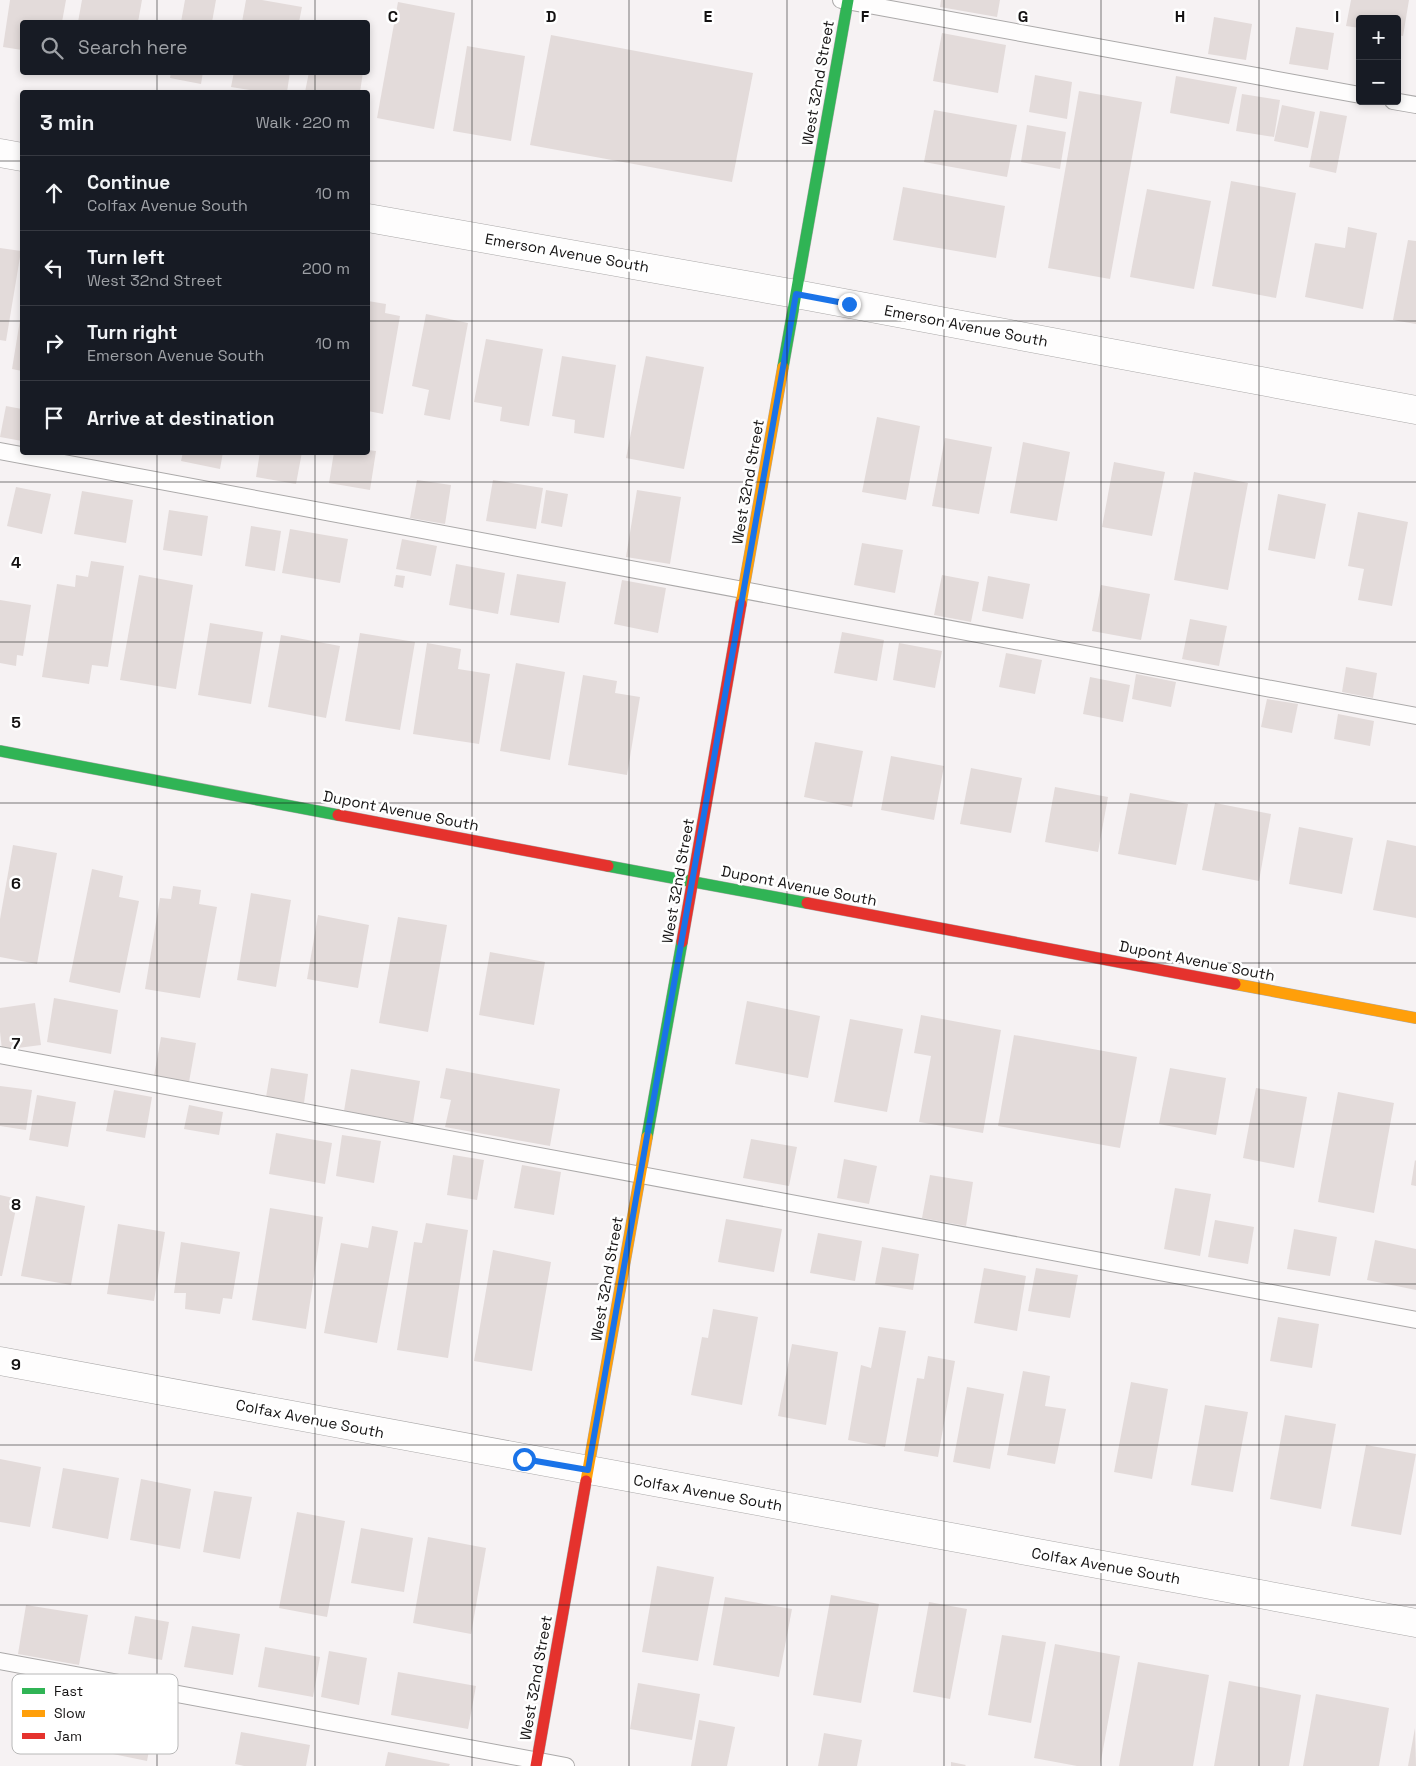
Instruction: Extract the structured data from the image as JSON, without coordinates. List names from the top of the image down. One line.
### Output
{"streets":{"street":["West 32nd Street","Emerson Avenue South","Dupont Avenue South","Colfax Avenue South"]},"crossings":[["West 32nd Street","Emerson Avenue South"],["West 32nd Street","Dupont Avenue South"],["West 32nd Street","Colfax Avenue South"]],"legend":["Fast","Slow","Jam"],"page":{"map_buttons":["+","−"],"search":"Search here","heading":["3 min","Walk · 220 m"],"list":[["Continue","Colfax Avenue South","10 m"],["Turn left","West 32nd Street","200 m"],["Turn right","Emerson Avenue South","10 m"],"Arrive at destination"]},"grid":{"columns":["C","D","E","F","G","H","I"],"rows":["4","5","6","7","8","9"]}}
